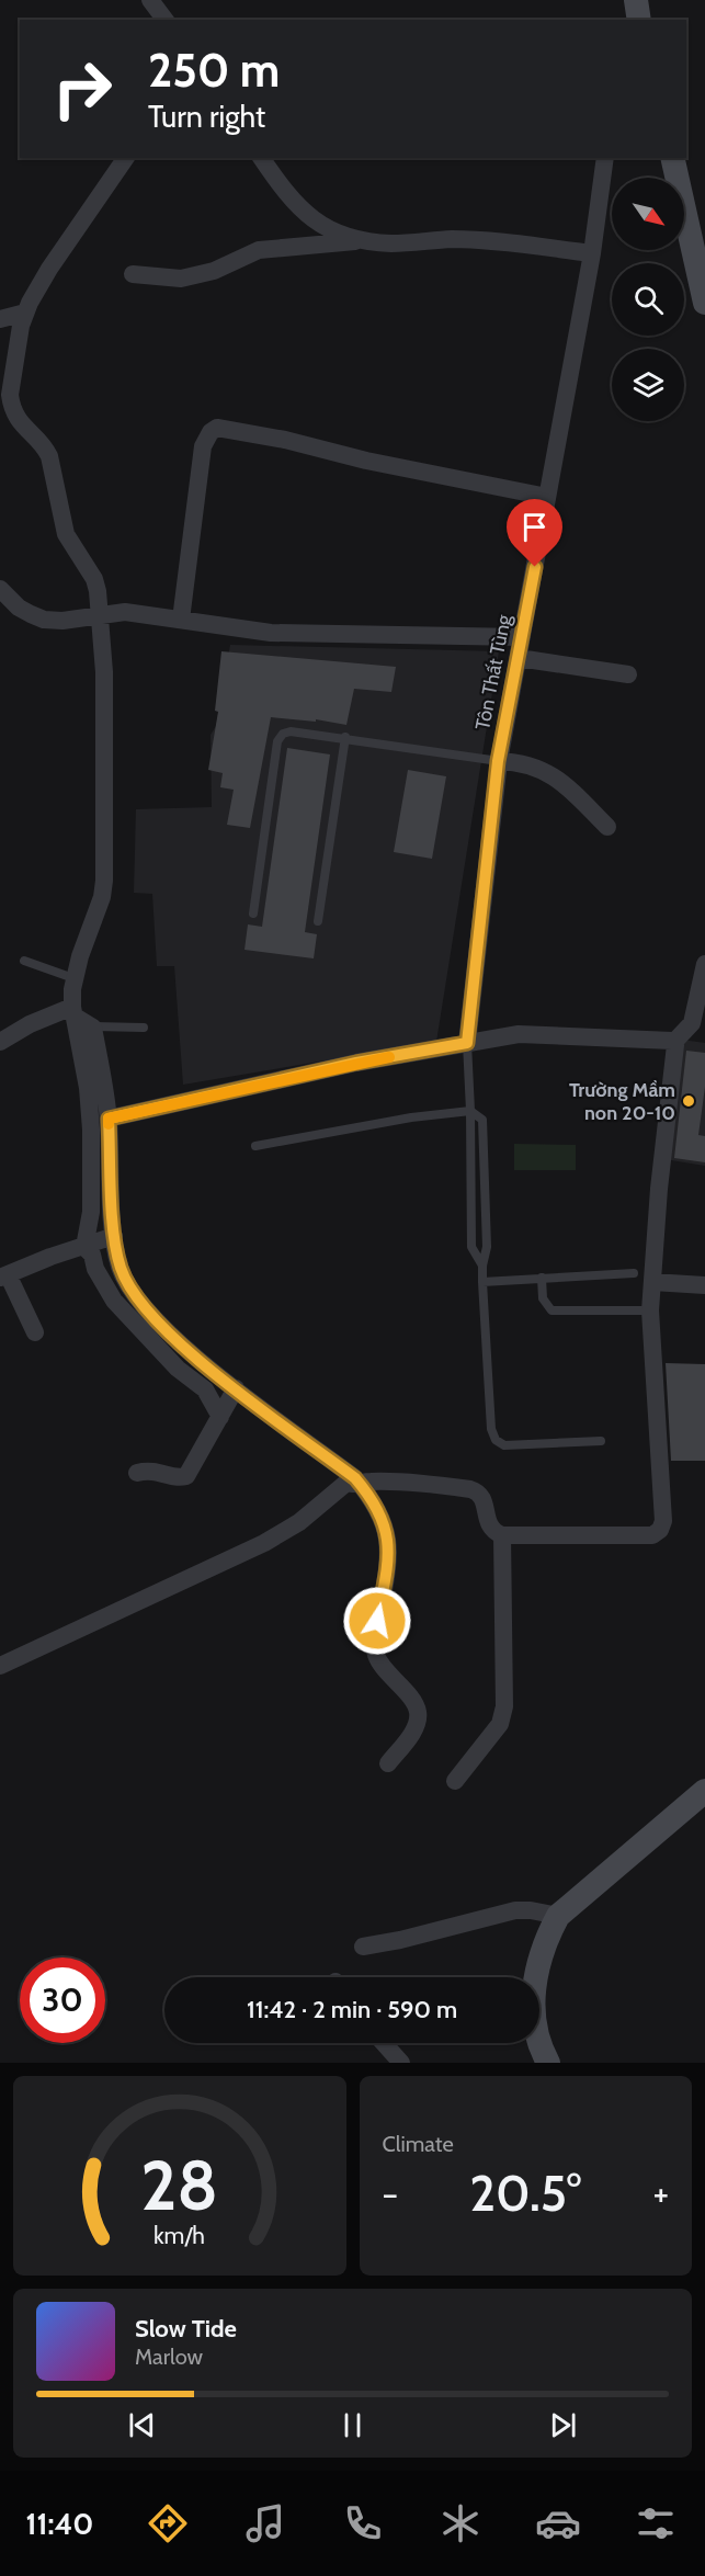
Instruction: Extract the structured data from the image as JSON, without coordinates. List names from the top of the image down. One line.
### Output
{"streets":{"street":["Tôn Thất Tùng"]},"places":["Trường Mầm non 20-10"],"north":"bottom right","page":{"turn":["250 m","Turn right"],"limit":"30","trip":"11:42 · 2 min · 590 m","tile":"Climate","heat":["−","20.5°","+"],"song":["Slow Tide","Marlow"],"tabs":"11:40","gauge":["28","km/h"]}}
